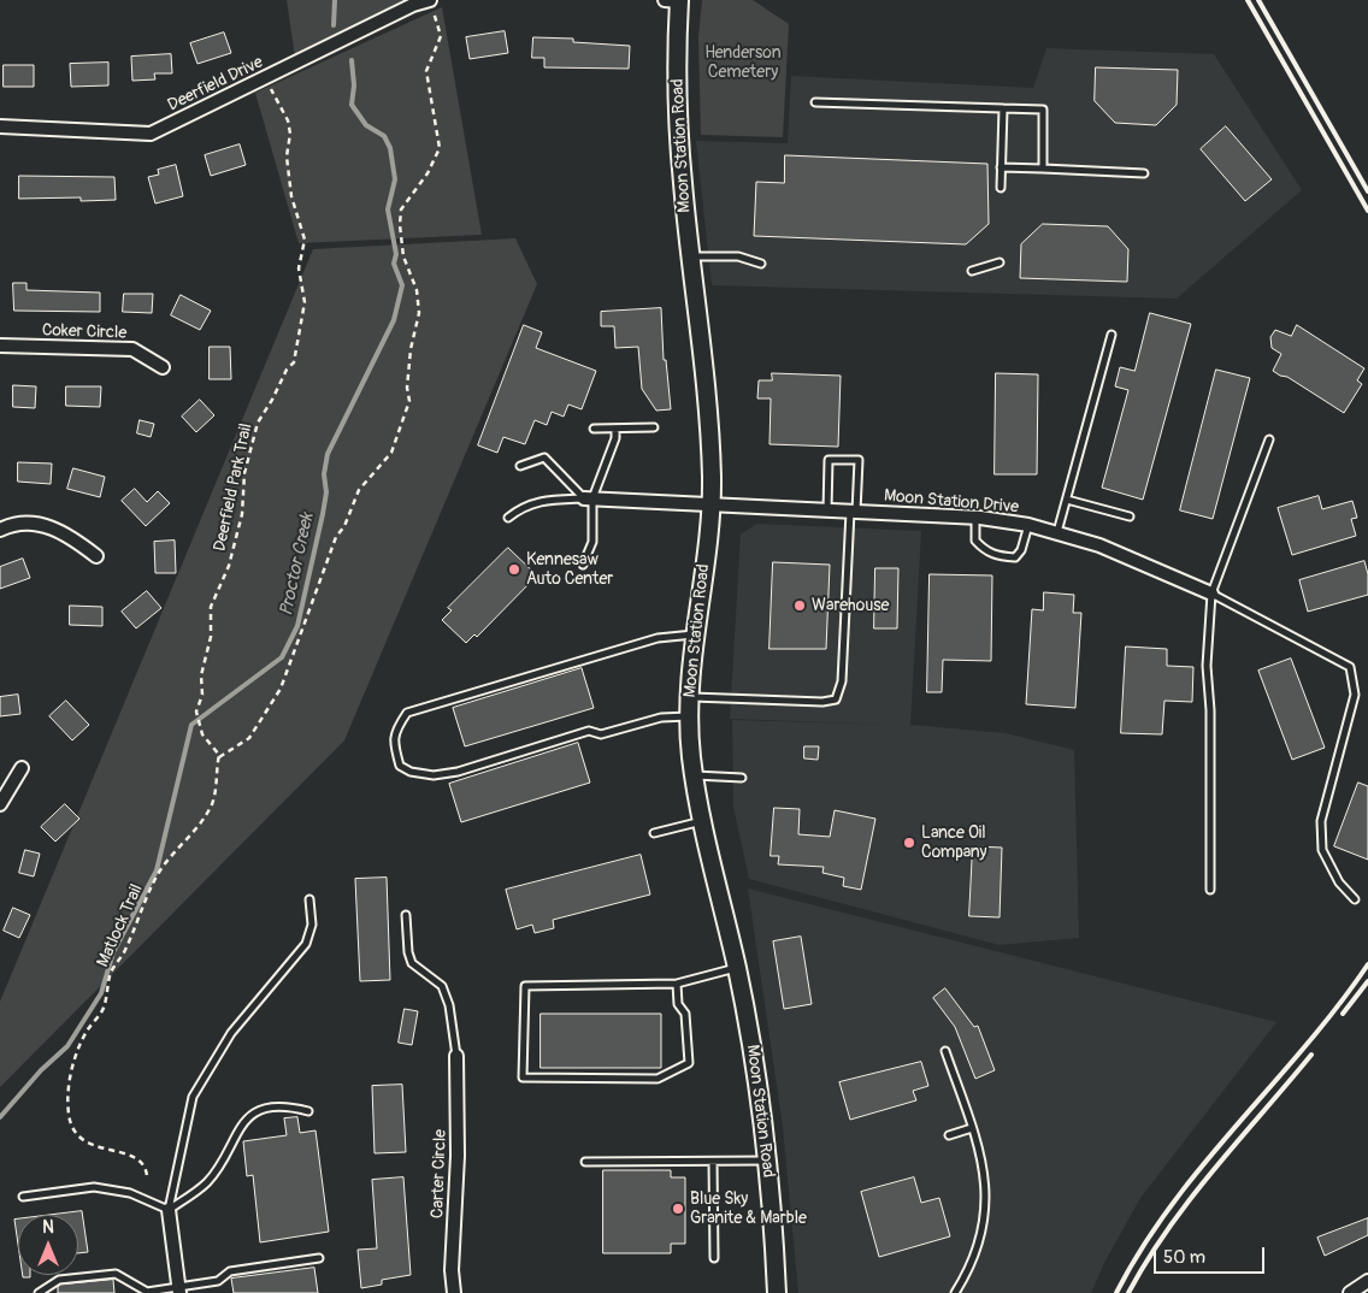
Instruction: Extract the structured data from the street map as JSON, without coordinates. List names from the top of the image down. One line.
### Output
{"streets":{"street":["Deerfield Drive","Moon Station Road","Coker Circle","Moon Station Drive","Carter Circle"],"path":["Deerfield Park Trail","Matlock Trail"]},"crossings":[["Moon Station Road","Moon Station Drive"],["Deerfield Park Trail","Matlock Trail"]],"water":["Proctor Creek"],"parks":["Henderson Cemetery"],"places":["Kennesaw Auto Center","Warehouse","Lance Oil Company","Blue Sky Granite & Marble"],"scale_bar":"50 m","north":"top"}
